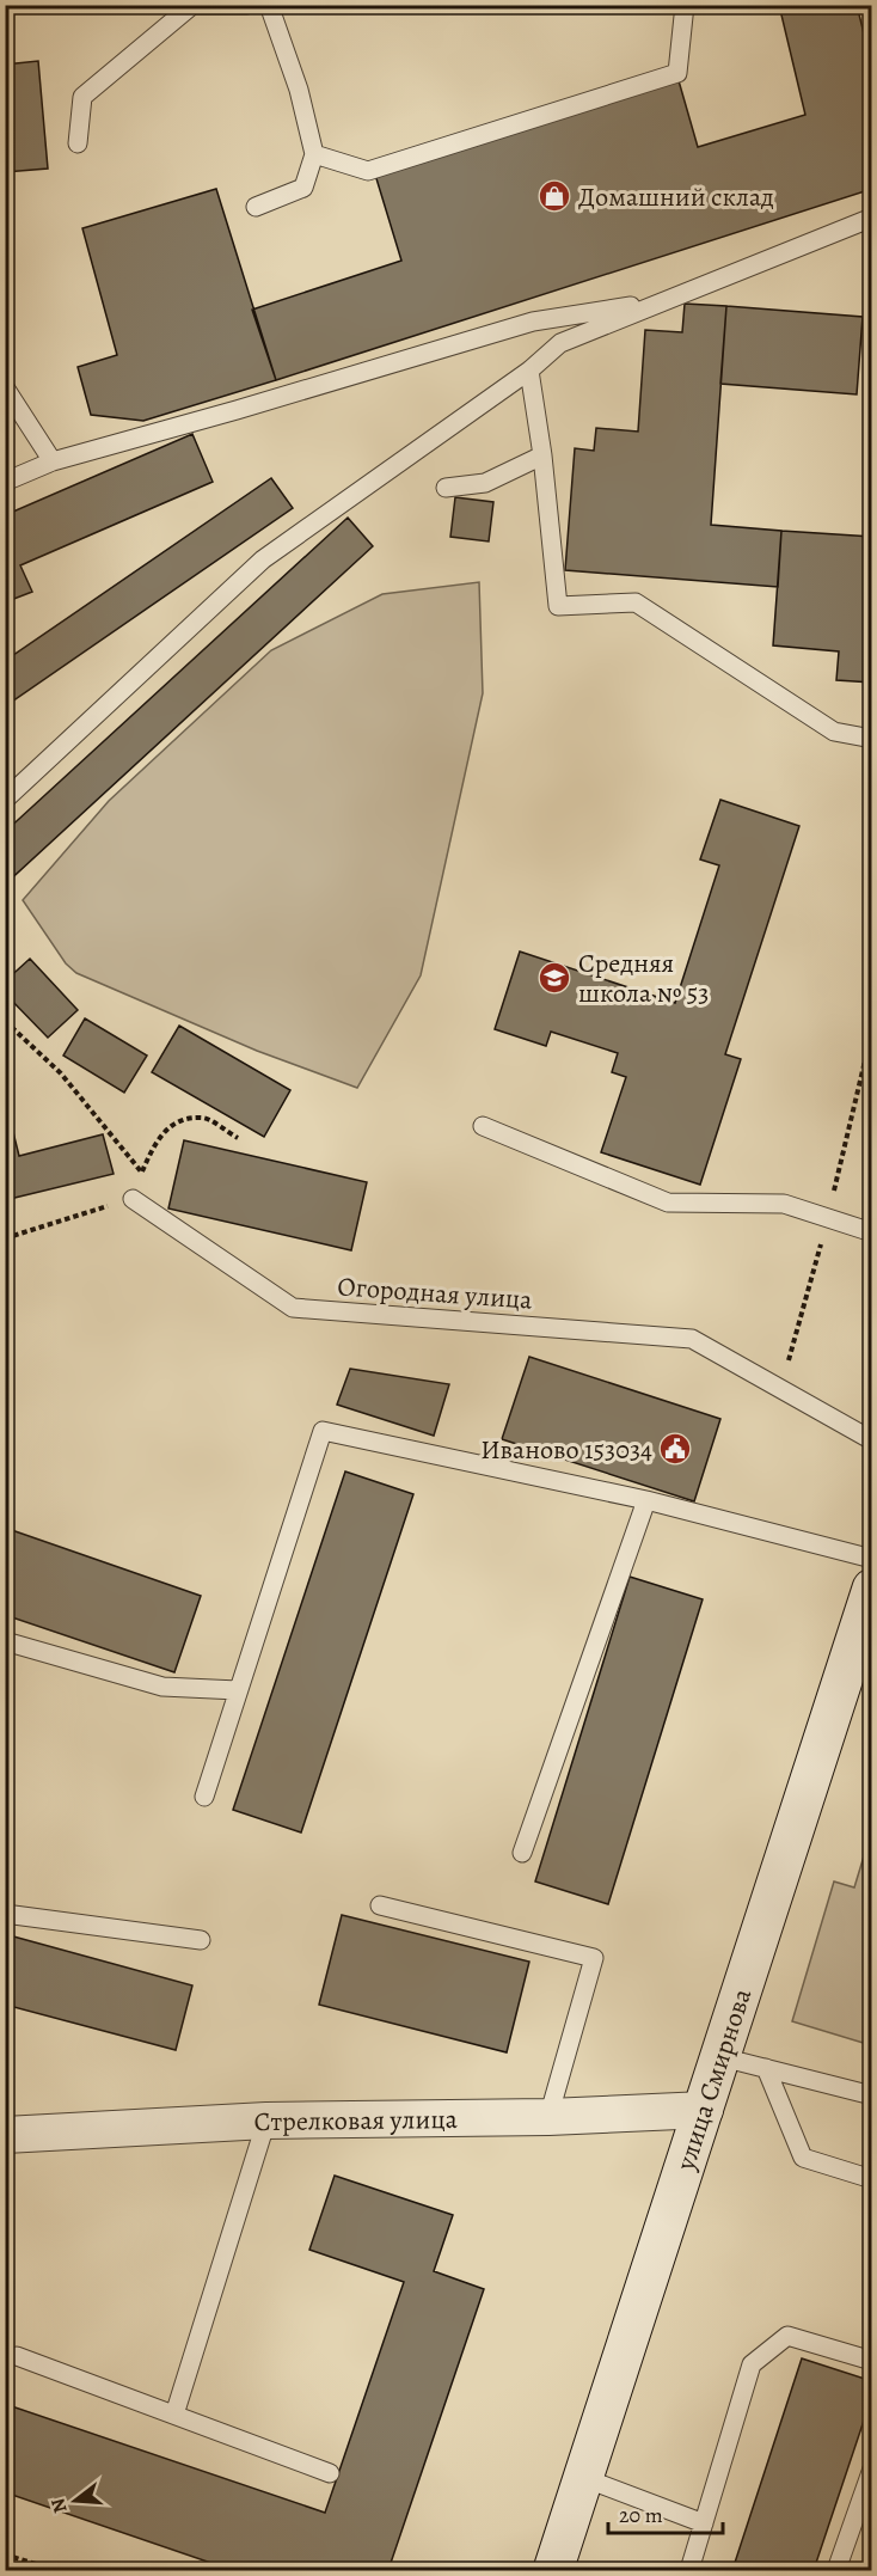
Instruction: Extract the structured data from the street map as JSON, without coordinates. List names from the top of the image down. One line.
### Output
{"streets":{"main road":["улица Смирнова"],"street":["Стрелковая улица"],"lane":["Огородная улица"]},"crossings":[["улица Смирнова","Стрелковая улица"]],"places":{"shop":["Домашний склад"],"school or university":["Средняя школа № 53"],"public building":["Иваново 153034"]},"scale_bar":"20 m","north":"left"}
